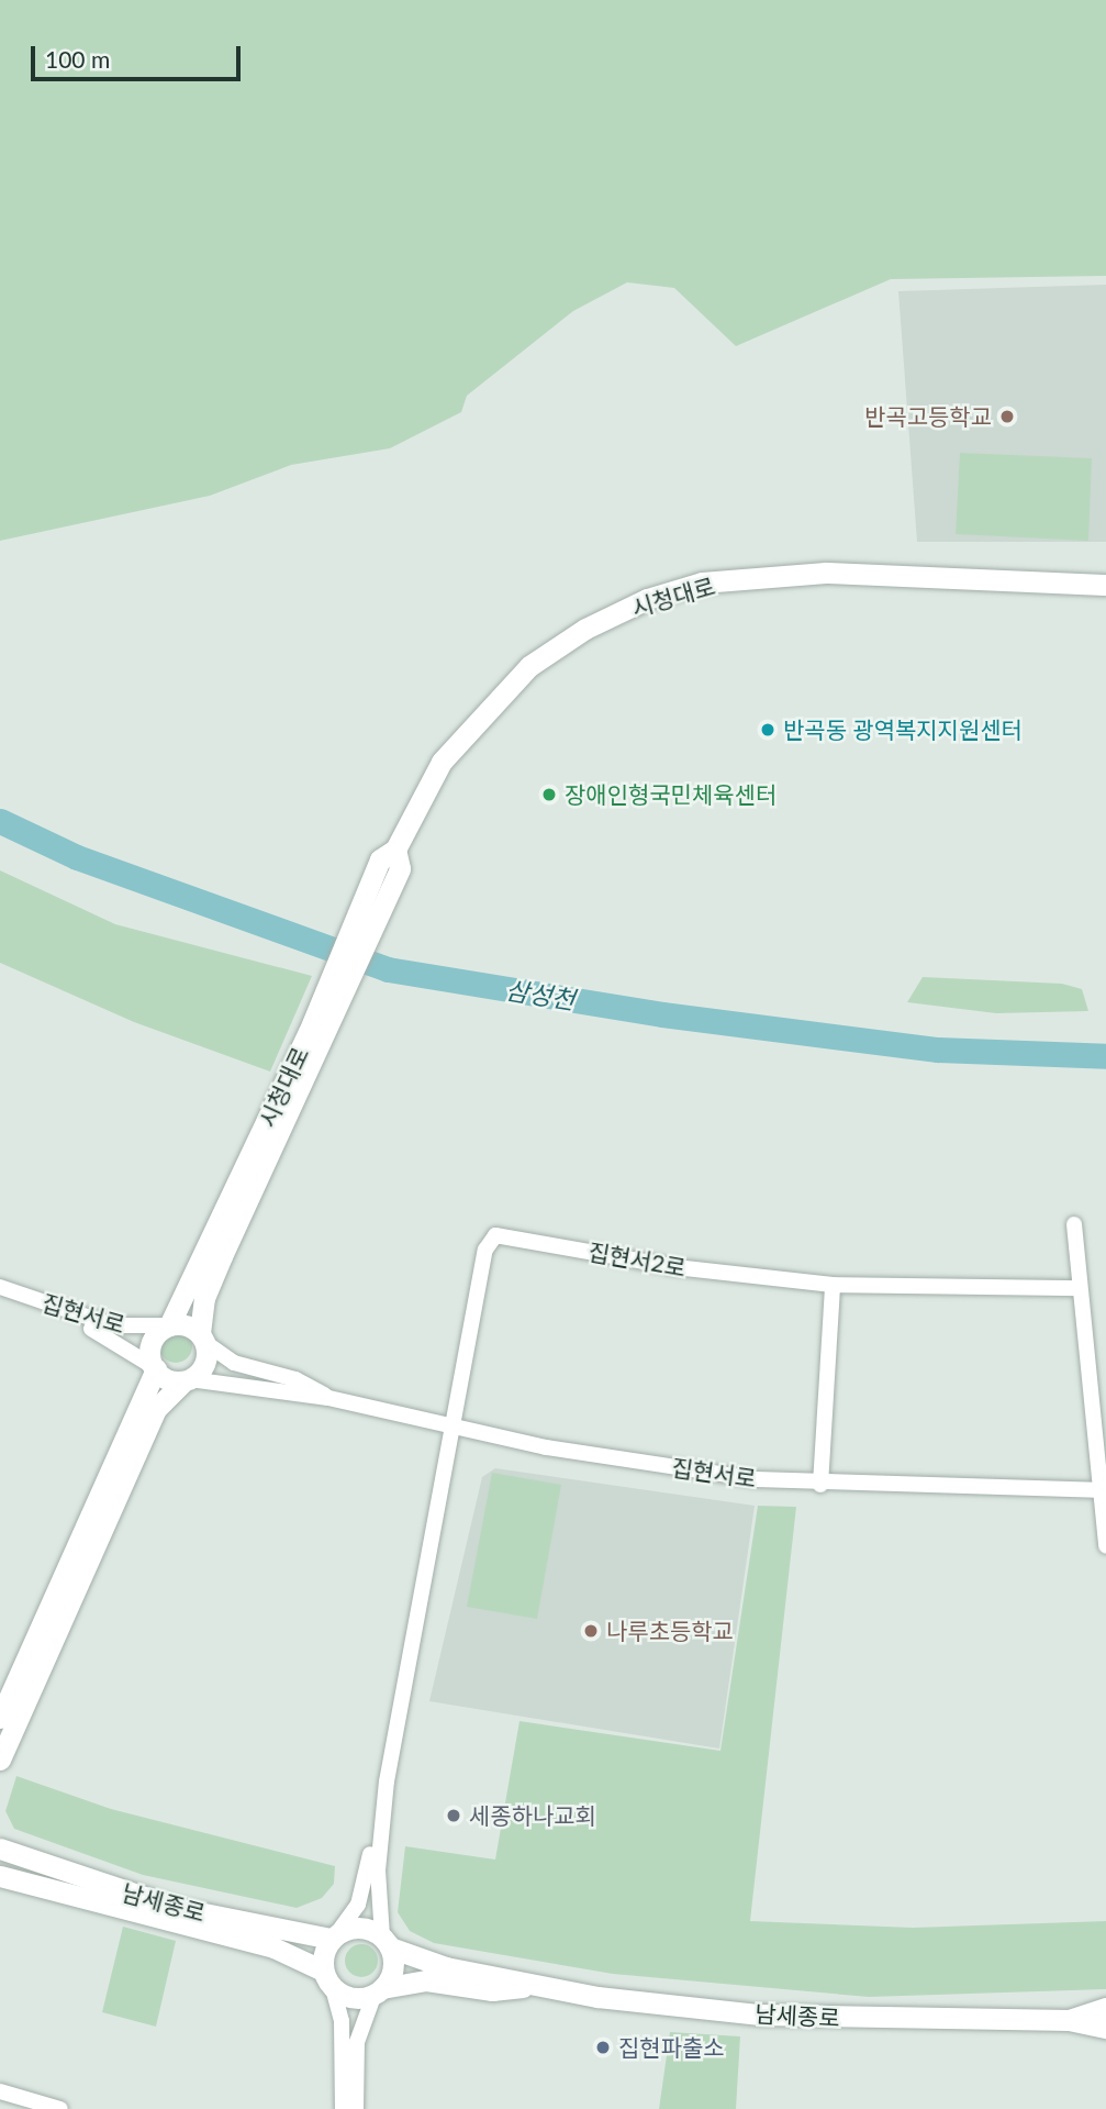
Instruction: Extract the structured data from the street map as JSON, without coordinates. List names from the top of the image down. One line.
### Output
{"streets":{"street":["시청대로","집현서2로","집현서로","남세종로"]},"crossings":[["시청대로","집현서로"],["집현서2로","집현서로"],["집현서2로","남세종로"]],"water":["삼성천"],"places":["반곡고등학교","반곡동 광역복지지원센터","장애인형국민체육센터","나루초등학교","세종하나교회","집현파출소"],"scale_bar":"100 m"}
